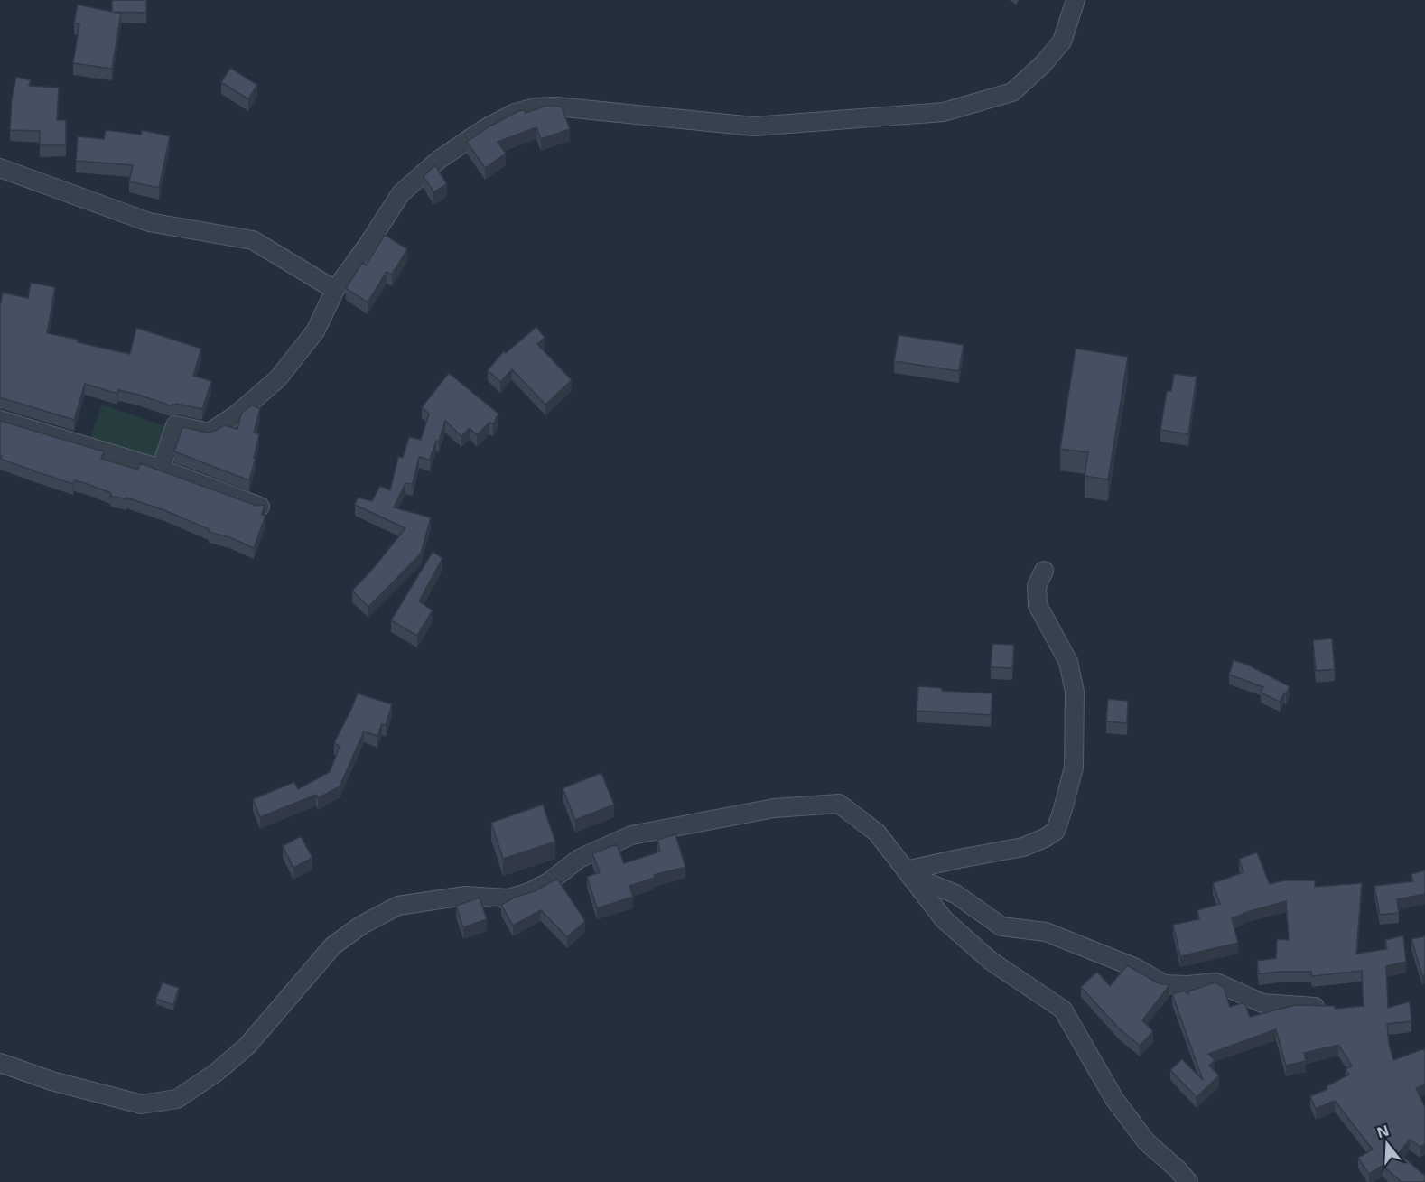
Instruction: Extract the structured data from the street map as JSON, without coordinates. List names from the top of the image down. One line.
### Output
{"north":"top"}
